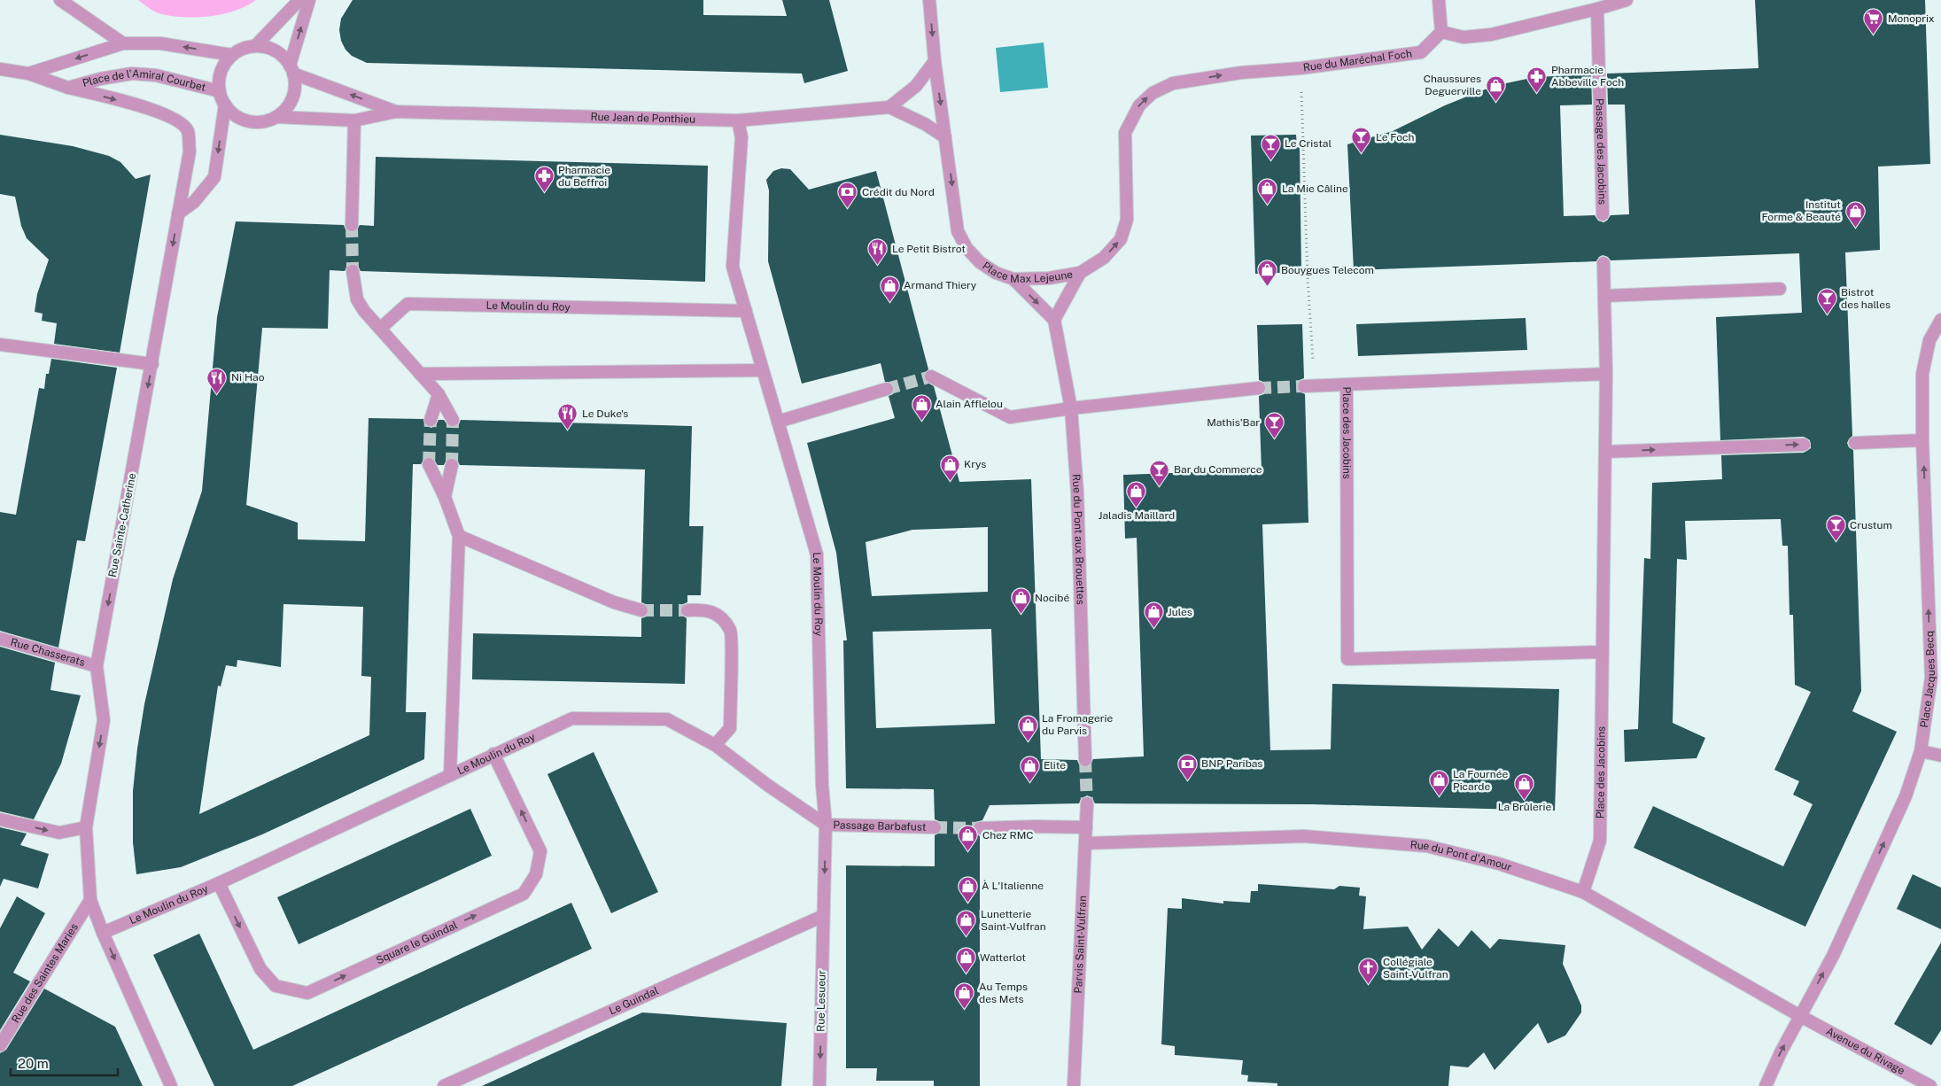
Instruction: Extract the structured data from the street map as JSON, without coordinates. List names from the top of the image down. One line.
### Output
{"streets":{"street":["Rue du Maréchal Foch","Place de l'Amiral Courbet","Rue Jean de Ponthieu","Passage des Jacobins","Place Max Lejeune","Le Moulin du Roy","Place des Jacobins","Rue Sainte-Catherine","Rue du Pont aux Brouettes","Rue Chasserats","Place Jacques Becq","Passage Barbafust","Rue du Pont d'Amour","Square le Guindal","Parvis Saint-Vulfran","Rue des Saintes Maries","Le Guindal","Rue Lesueur","Avenue du Rivage"]},"crossings":[["Rue du Maréchal Foch","Place Max Lejeune"],["Place de l'Amiral Courbet","Rue Jean de Ponthieu"],["Place de l'Amiral Courbet","Rue Sainte-Catherine"],["Rue Jean de Ponthieu","Place Max Lejeune"],["Rue Jean de Ponthieu","Le Moulin du Roy"],["Le Moulin du Roy","Rue Sainte-Catherine"],["Le Moulin du Roy","Passage Barbafust"],["Le Moulin du Roy","Square le Guindal"],["Le Moulin du Roy","Le Guindal"],["Le Moulin du Roy","Rue Lesueur"],["Place des Jacobins","Rue du Pont d'Amour"],["Rue Sainte-Catherine","Rue Chasserats"],["Rue Sainte-Catherine","Rue des Saintes Maries"],["Place Jacques Becq","Rue du Pont d'Amour"],["Place Jacques Becq","Avenue du Rivage"],["Rue du Pont d'Amour","Parvis Saint-Vulfran"],["Rue du Pont d'Amour","Avenue du Rivage"],["Le Guindal","Rue Lesueur"]],"one_way":["Rue du Maréchal Foch","Rue Sainte-Catherine","Place Jacques Becq","Rue Lesueur"],"places":{"supermarket":["Monoprix"],"pharmacy":["Pharmacie Abbeville Foch","Pharmacie du Beffroi"],"shop":["Chaussures Deguerville","La Mie Câline","Institut Forme & Beauté","Bouygues Telecom","Armand Thiery","Alain Afflelou","Krys","Jaladis Maillard","Nocibé","Jules","La Fromagerie du Parvis","Elite","La Fournée Picarde","La Brûlerie","Chez RMC","À L'Italienne","Lunetterie Saint-Vulfran","Watterlot","Au Temps des Mets"],"bar":["Le Foch","Le Cristal","Bistrot des halles","Mathis'Bar","Bar du Commerce","Crustum"],"bank":["Crédit du Nord","BNP Paribas"],"restaurant":["Le Petit Bistrot","Ni Hao","Le Duke's"],"church":["Collégiale Saint-Vulfran"]},"scale_bar":"20 m"}
